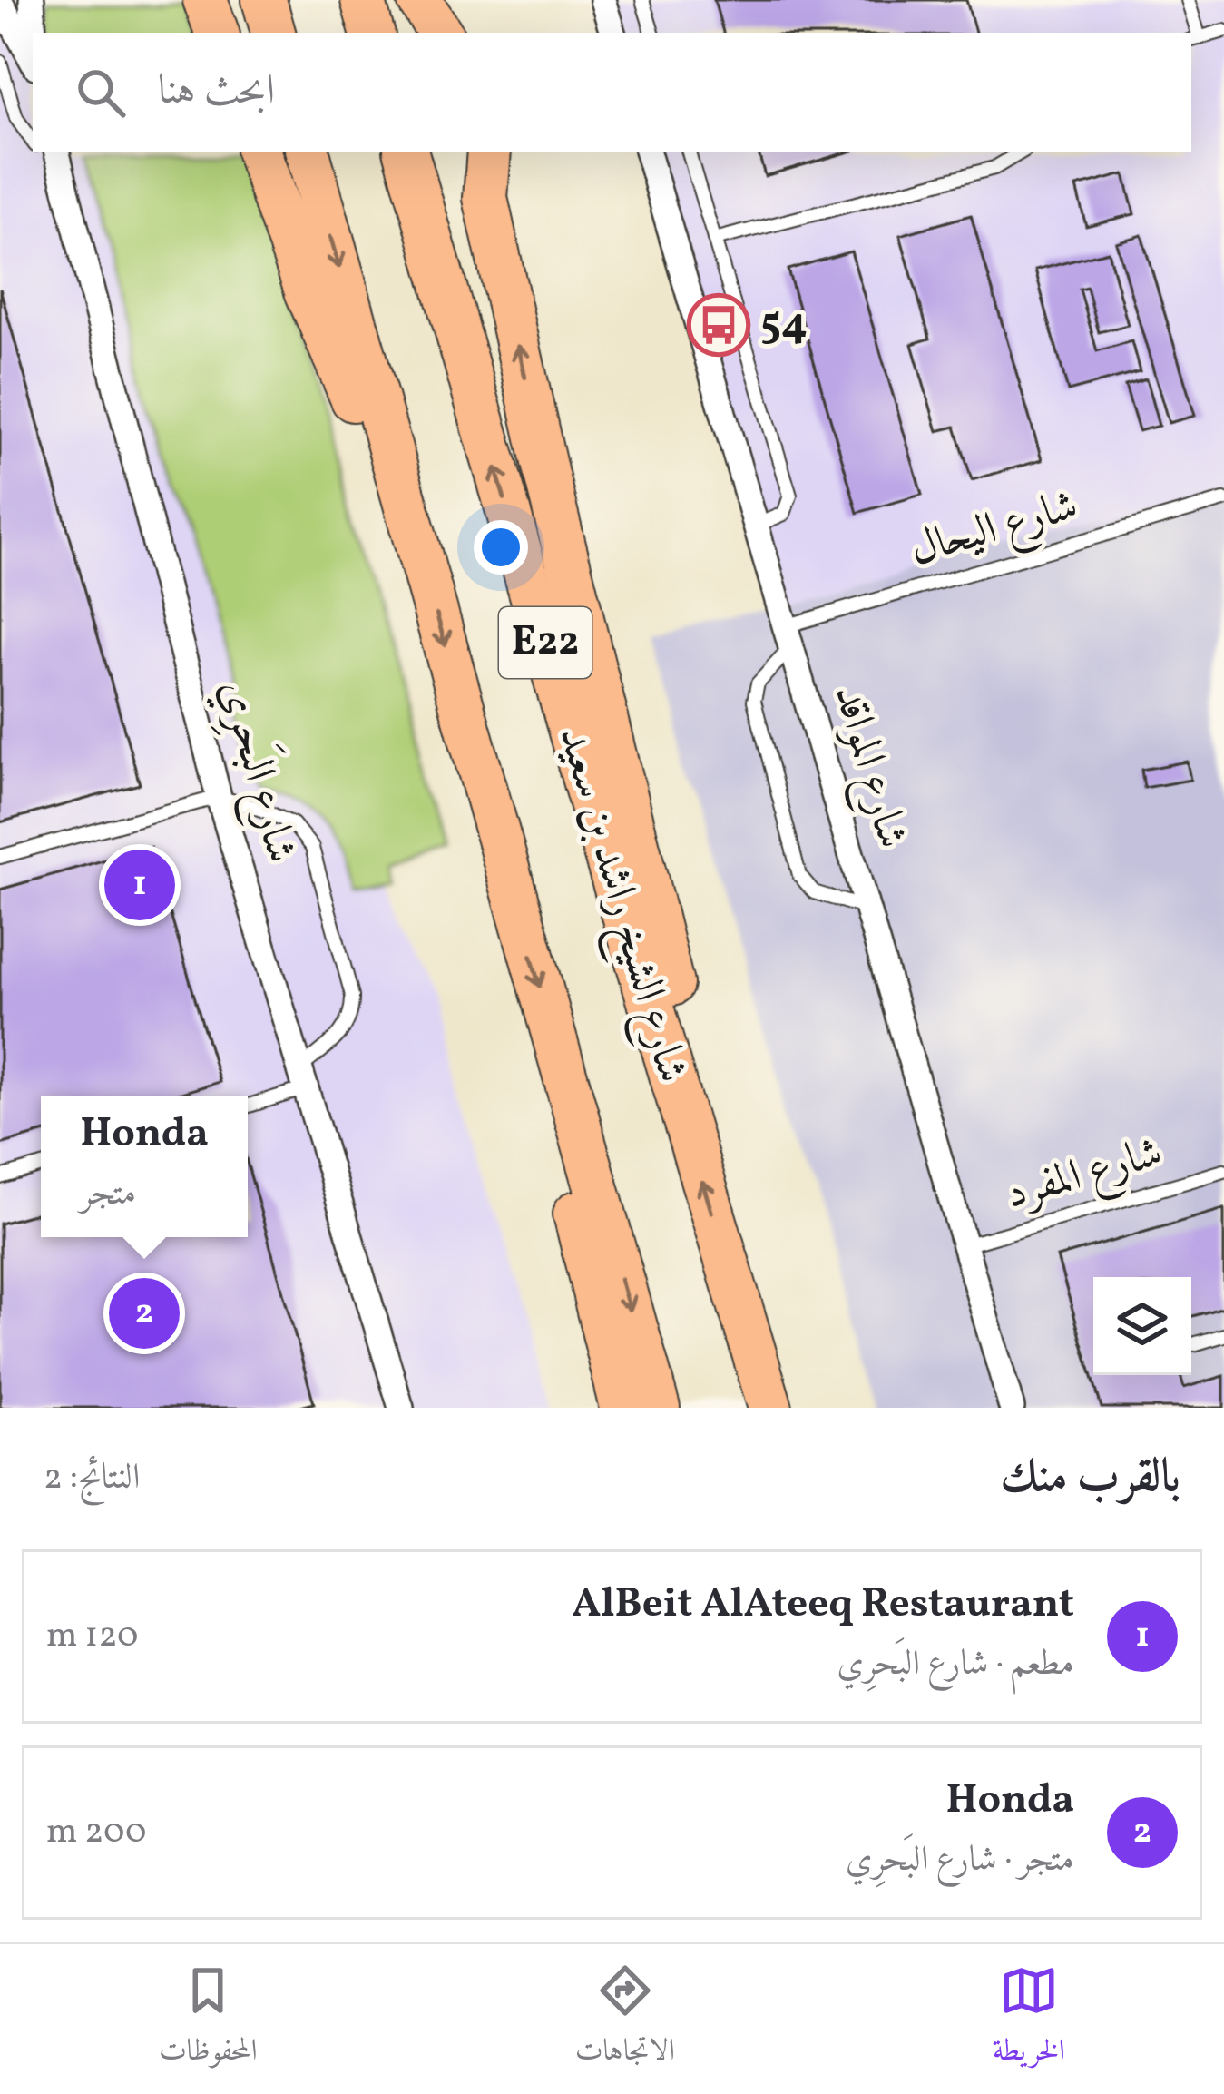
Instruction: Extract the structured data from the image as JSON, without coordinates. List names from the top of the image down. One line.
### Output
{"streets":{"highway":["E22","شارع الشيخ راشد بن سعيد"],"street":["شارع المواقد","شارع البَحرِي"],"lane":["شارع اليحال","شارع المفرد"]},"crossings":[["شارع اليحال","شارع المواقد"],["شارع المواقد","شارع المفرد"]],"places":{"bus stop":["54"]},"page":{"search":"ابحث هنا","pins":["1","2"],"popup":["Honda","متجر"],"heading":["بالقرب منك","النتائج: 2"],"list":[{"mark":"1","name":"AlBeit AlAteeq Restaurant","note":"مطعم · شارع البَحرِي","value":"120 m"},{"mark":"2","name":"Honda","note":"متجر · شارع البَحرِي","value":"200 m"}],"nav":["الخريطة","الاتجاهات","المحفوظات"]}}
